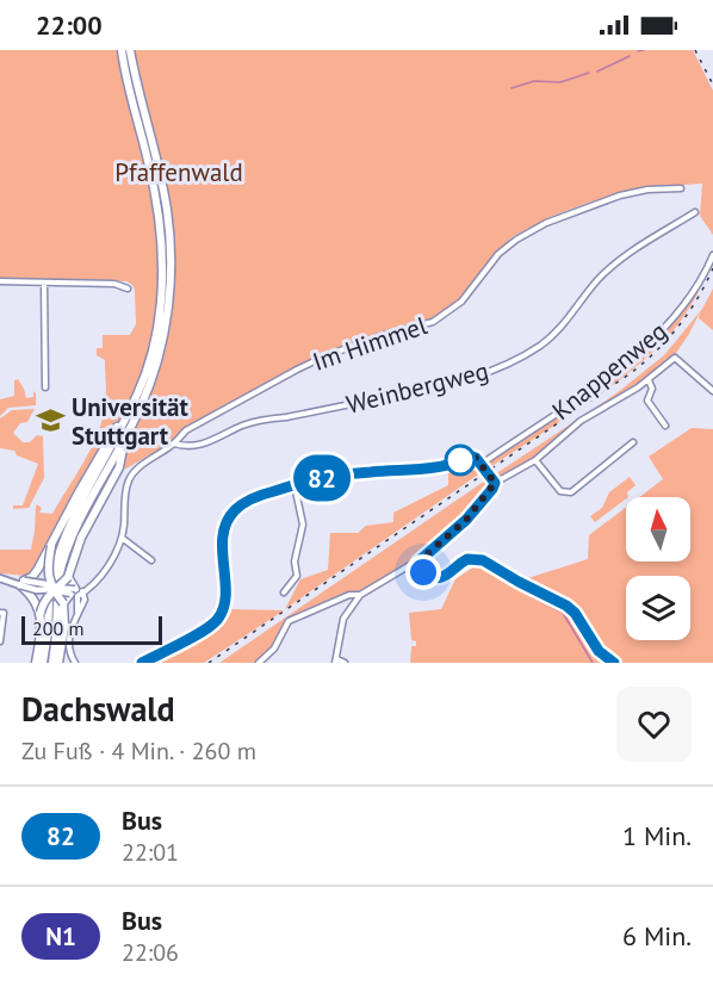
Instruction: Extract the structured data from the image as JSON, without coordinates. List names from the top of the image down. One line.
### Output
{"streets":{"street":["Im Himmel","Knappenweg","Weinbergweg"]},"crossings":[["Im Himmel","Weinbergweg"]],"parks":["Pfaffenwald"],"places":{"school or university":["Universität Stuttgart"]},"lines":["bus line 82"],"scale_bar":"200 m","north":"top","page":{"status":"22:00","on_map":"82","scale":"200 m","heading":["Dachswald","Zu Fuß · 4 Min. · 260 m"],"list":[{"mark":"82","name":"Bus","note":"22:01","value":"1 Min."},{"mark":"N1","name":"Bus","note":"22:06","value":"6 Min."}]}}
